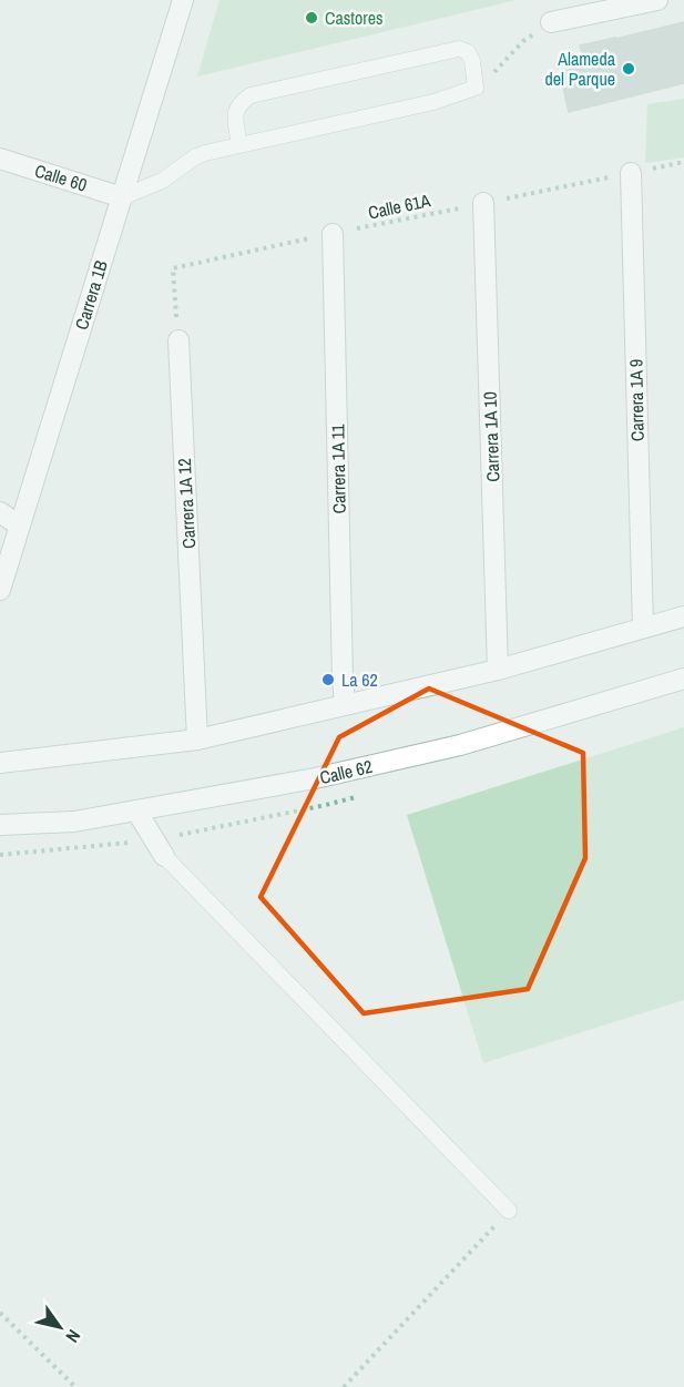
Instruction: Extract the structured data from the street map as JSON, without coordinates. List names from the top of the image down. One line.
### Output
{"streets":{"street":["Calle 60","Carrera 1B","Carrera 1A 9","Carrera 1A 10","Carrera 1A 11","Carrera 1A 12","Calle 62"],"path":["Calle 61A"]},"crossings":[["Calle 60","Carrera 1B"],["Calle 61A","Carrera 1A 9"],["Calle 61A","Carrera 1A 10"],["Calle 61A","Carrera 1A 11"],["Calle 61A","Carrera 1A 12"]],"places":["Castores","Alameda del Parque","La 62"],"north":"bottom right"}
